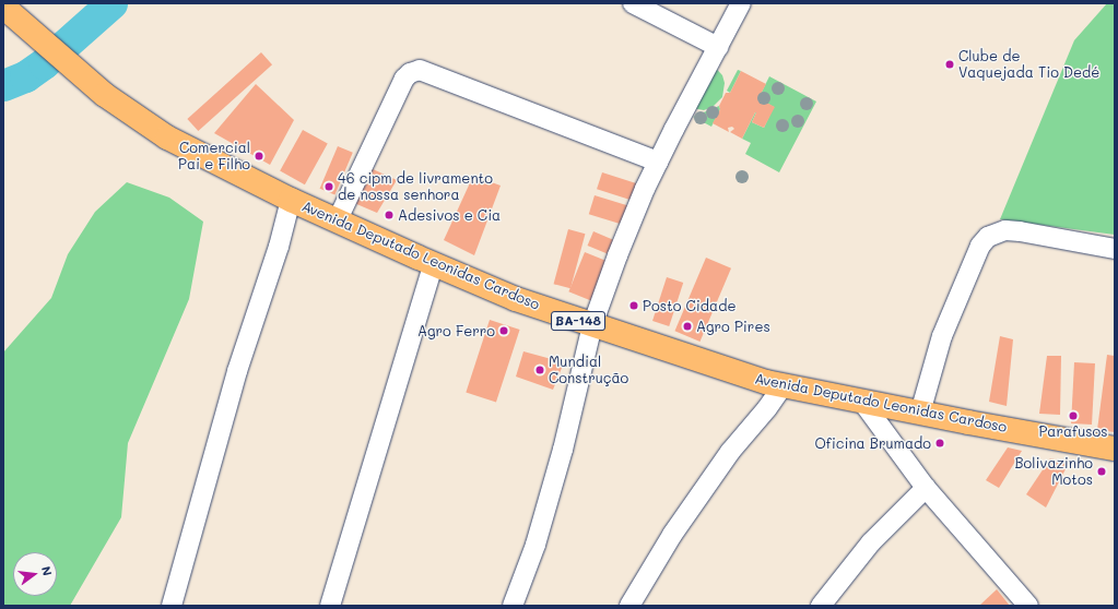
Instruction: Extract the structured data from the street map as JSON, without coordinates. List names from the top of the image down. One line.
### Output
{"streets":{"main road":["Avenida Deputado Leonidas Cardoso","BA-148"]},"places":["Clube de Vaquejada Tio Dedé","Comercial Pai e Filho","46 cipm de livramento de nossa senhora","Adesivos e Cia","Posto Cidade","Agro Pires","Agro Ferro","Mundial Construção","Parafusos","Oficina Brumado","Bolivazinho Motos"],"north":"right"}
